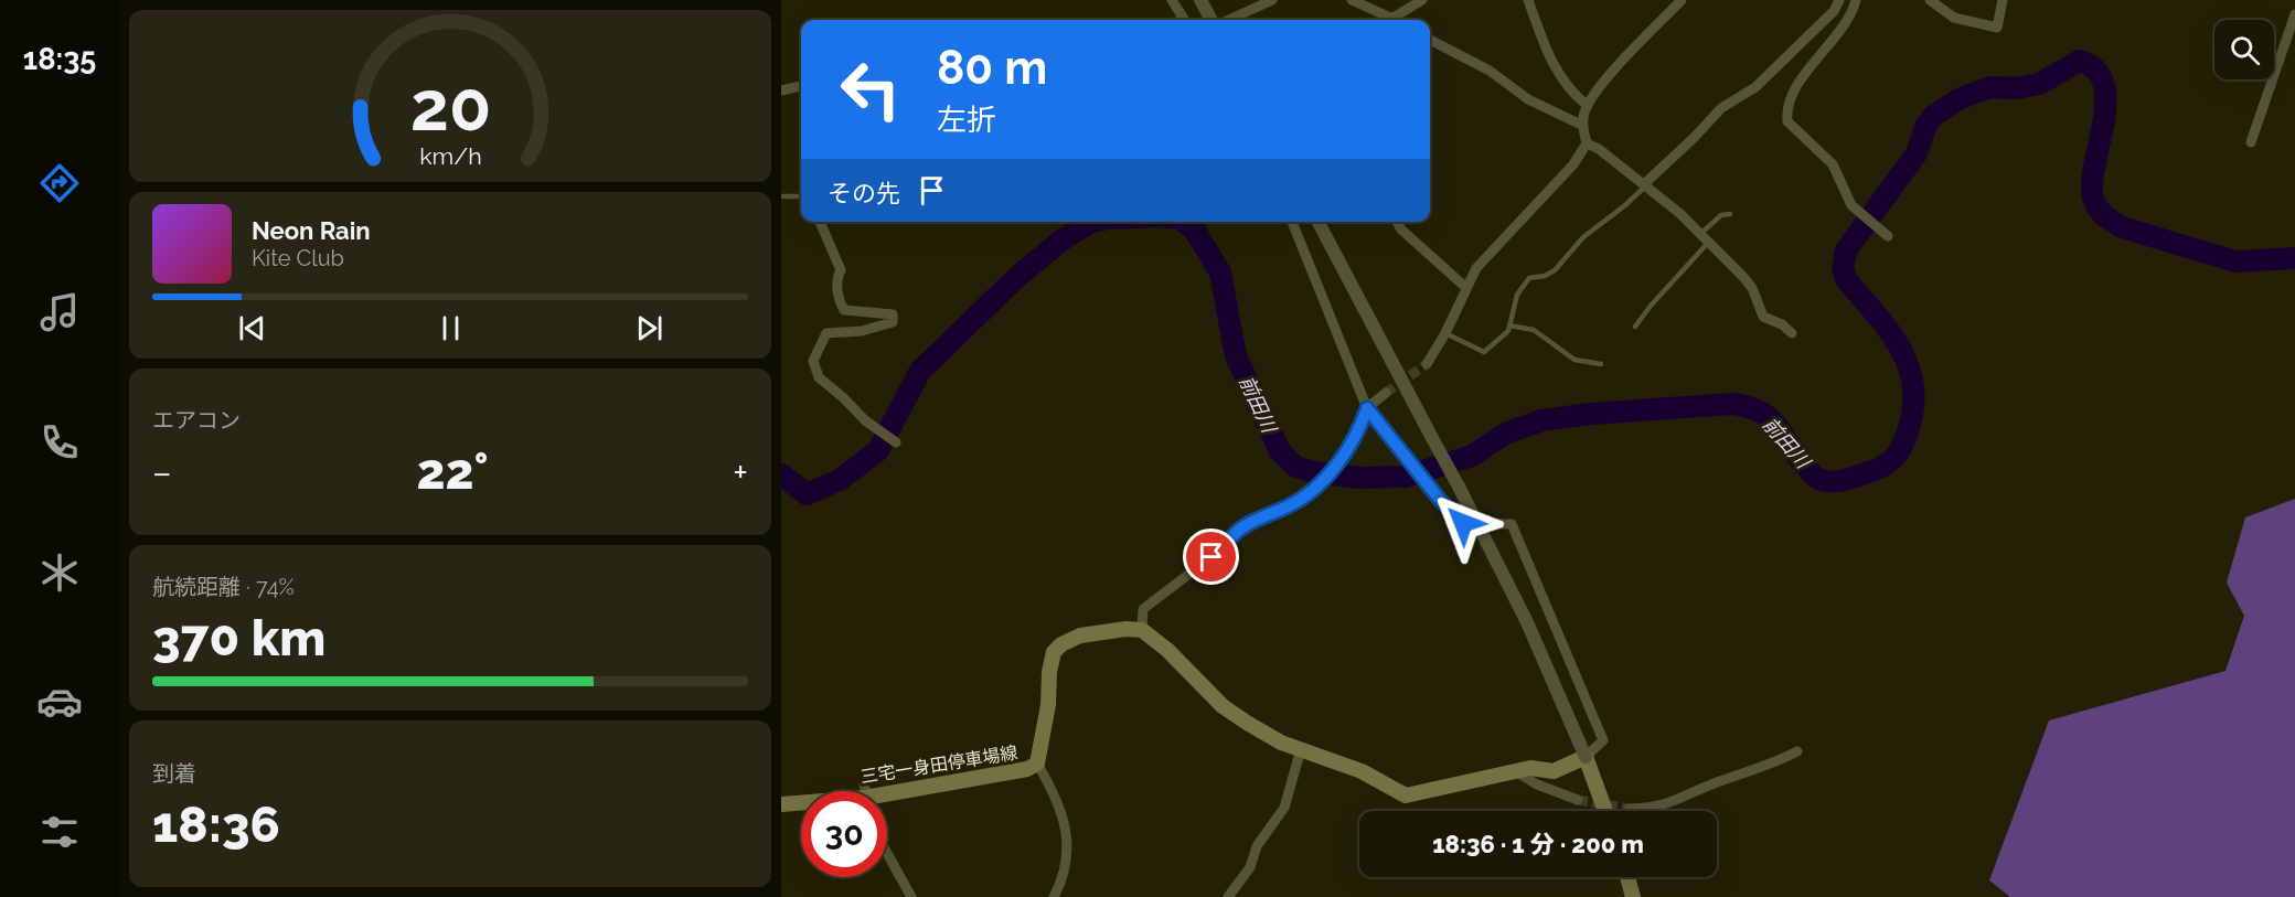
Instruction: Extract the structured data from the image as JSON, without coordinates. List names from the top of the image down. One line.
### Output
{"streets":{"main road":["三宅一身田停車場線"]},"water":["前田川"],"page":{"tabs":"18:35","turn":["80 m","左折"],"then":"その先","song":["Neon Rain","Kite Club"],"tile":["エアコン",["航続距離 · 74%","370 km"],["到着","18:36"]],"heat":["−","22°","+"],"limit":"30","trip":"18:36 · 1 分 · 200 m","gauge":["20","km/h"]}}
